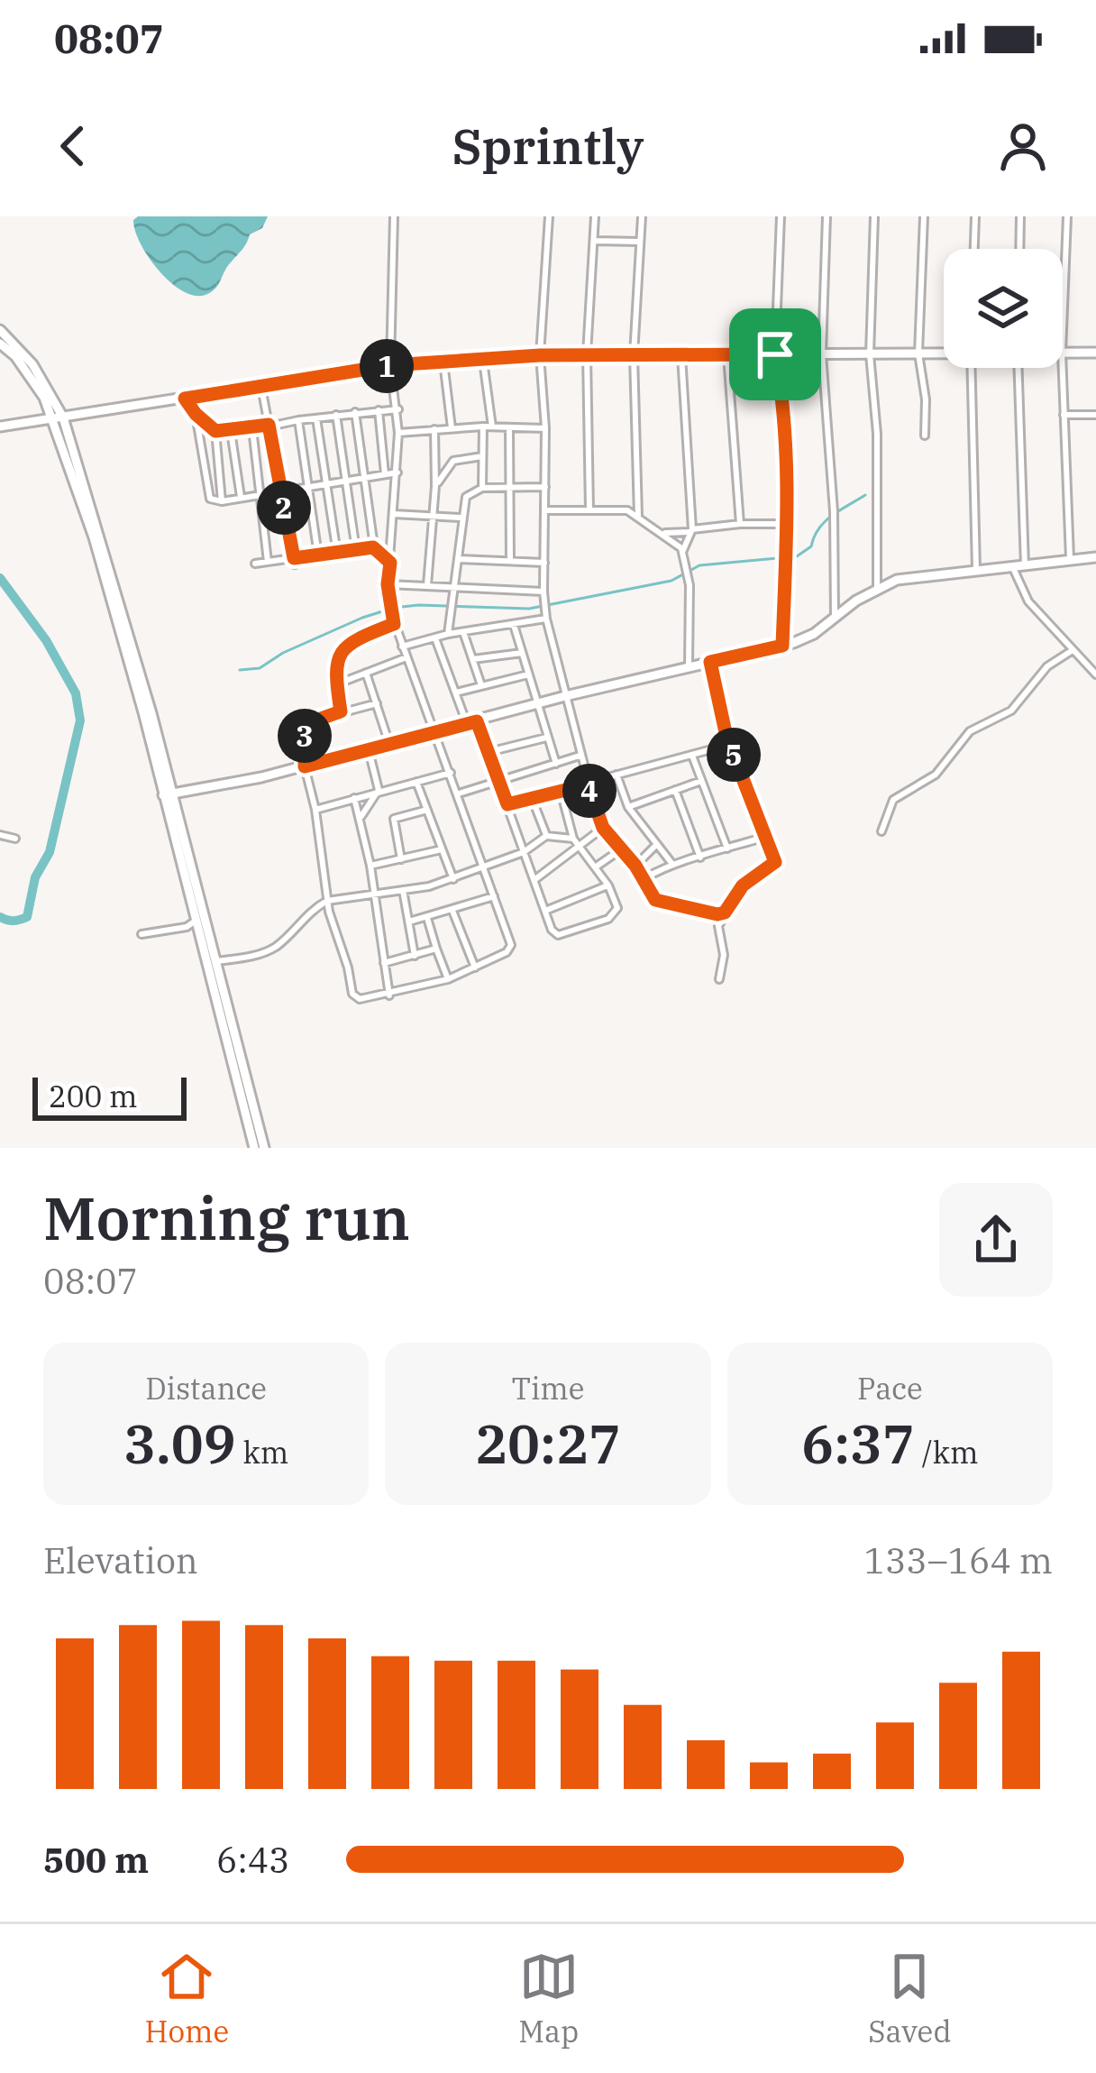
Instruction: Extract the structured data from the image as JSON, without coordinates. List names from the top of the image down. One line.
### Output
{"scale_bar":"200 m","page":{"status":"08:07","header":"Sprintly","pins":["1","2","3","5","4"],"scale":"200 m","heading":["Morning run","08:07"],"stats":[["Distance","3.09 km"],["Time","20:27"],["Pace","6:37 /km"]],"chart":["Elevation","133–164 m"],"list":[{"name":"500 m","note":"6:43"}],"tabs":["Home","Map","Saved"]}}
